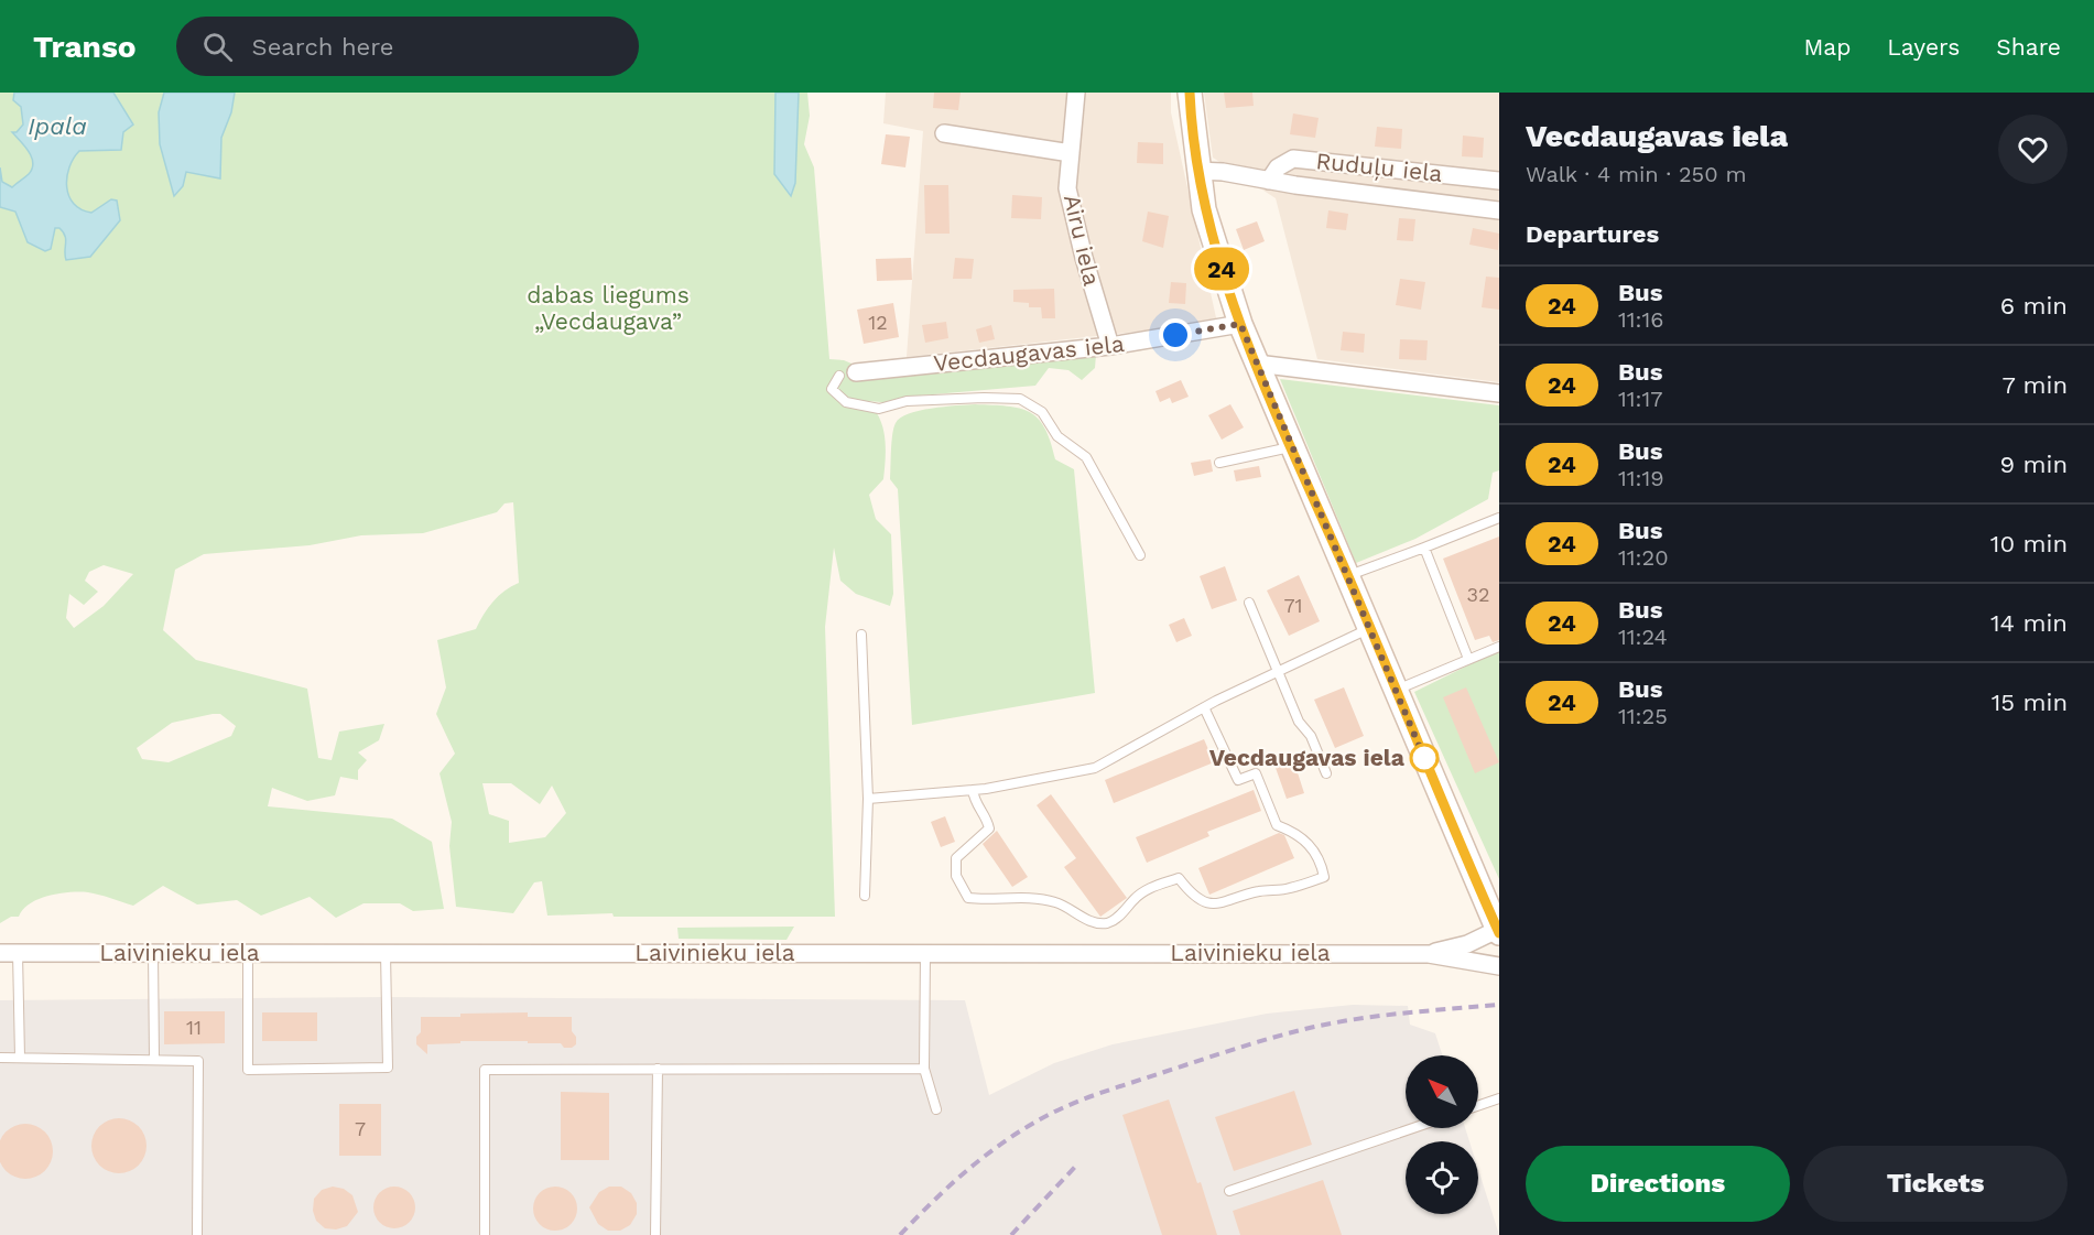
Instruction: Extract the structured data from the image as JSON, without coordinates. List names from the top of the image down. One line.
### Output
{"streets":{"street":["Ruduļu iela","Airu iela","Vecdaugavas iela","Laivinieku iela"]},"crossings":[["Airu iela","Vecdaugavas iela"]],"water":["Ipala"],"parks":["dabas liegums „Vecdaugava”"],"places":["Vecdaugavas iela"],"lines":["bus line 24"],"house_numbers":["12","32","71","11","7"],"north":"top left","page":{"header":"Transo","search":"Search here","nav":["Map","Layers","Share"],"on_map":"24","heading":[["Vecdaugavas iela","Walk · 4 min · 250 m"],"Departures"],"list":[{"mark":"24","name":"Bus","note":"11:16","value":"6 min"},{"mark":"24","name":"Bus","note":"11:17","value":"7 min"},{"mark":"24","name":"Bus","note":"11:19","value":"9 min"},{"mark":"24","name":"Bus","note":"11:20","value":"10 min"},{"mark":"24","name":"Bus","note":"11:24","value":"14 min"},{"mark":"24","name":"Bus","note":"11:25","value":"15 min"}],"buttons":["Directions","Tickets"]}}
